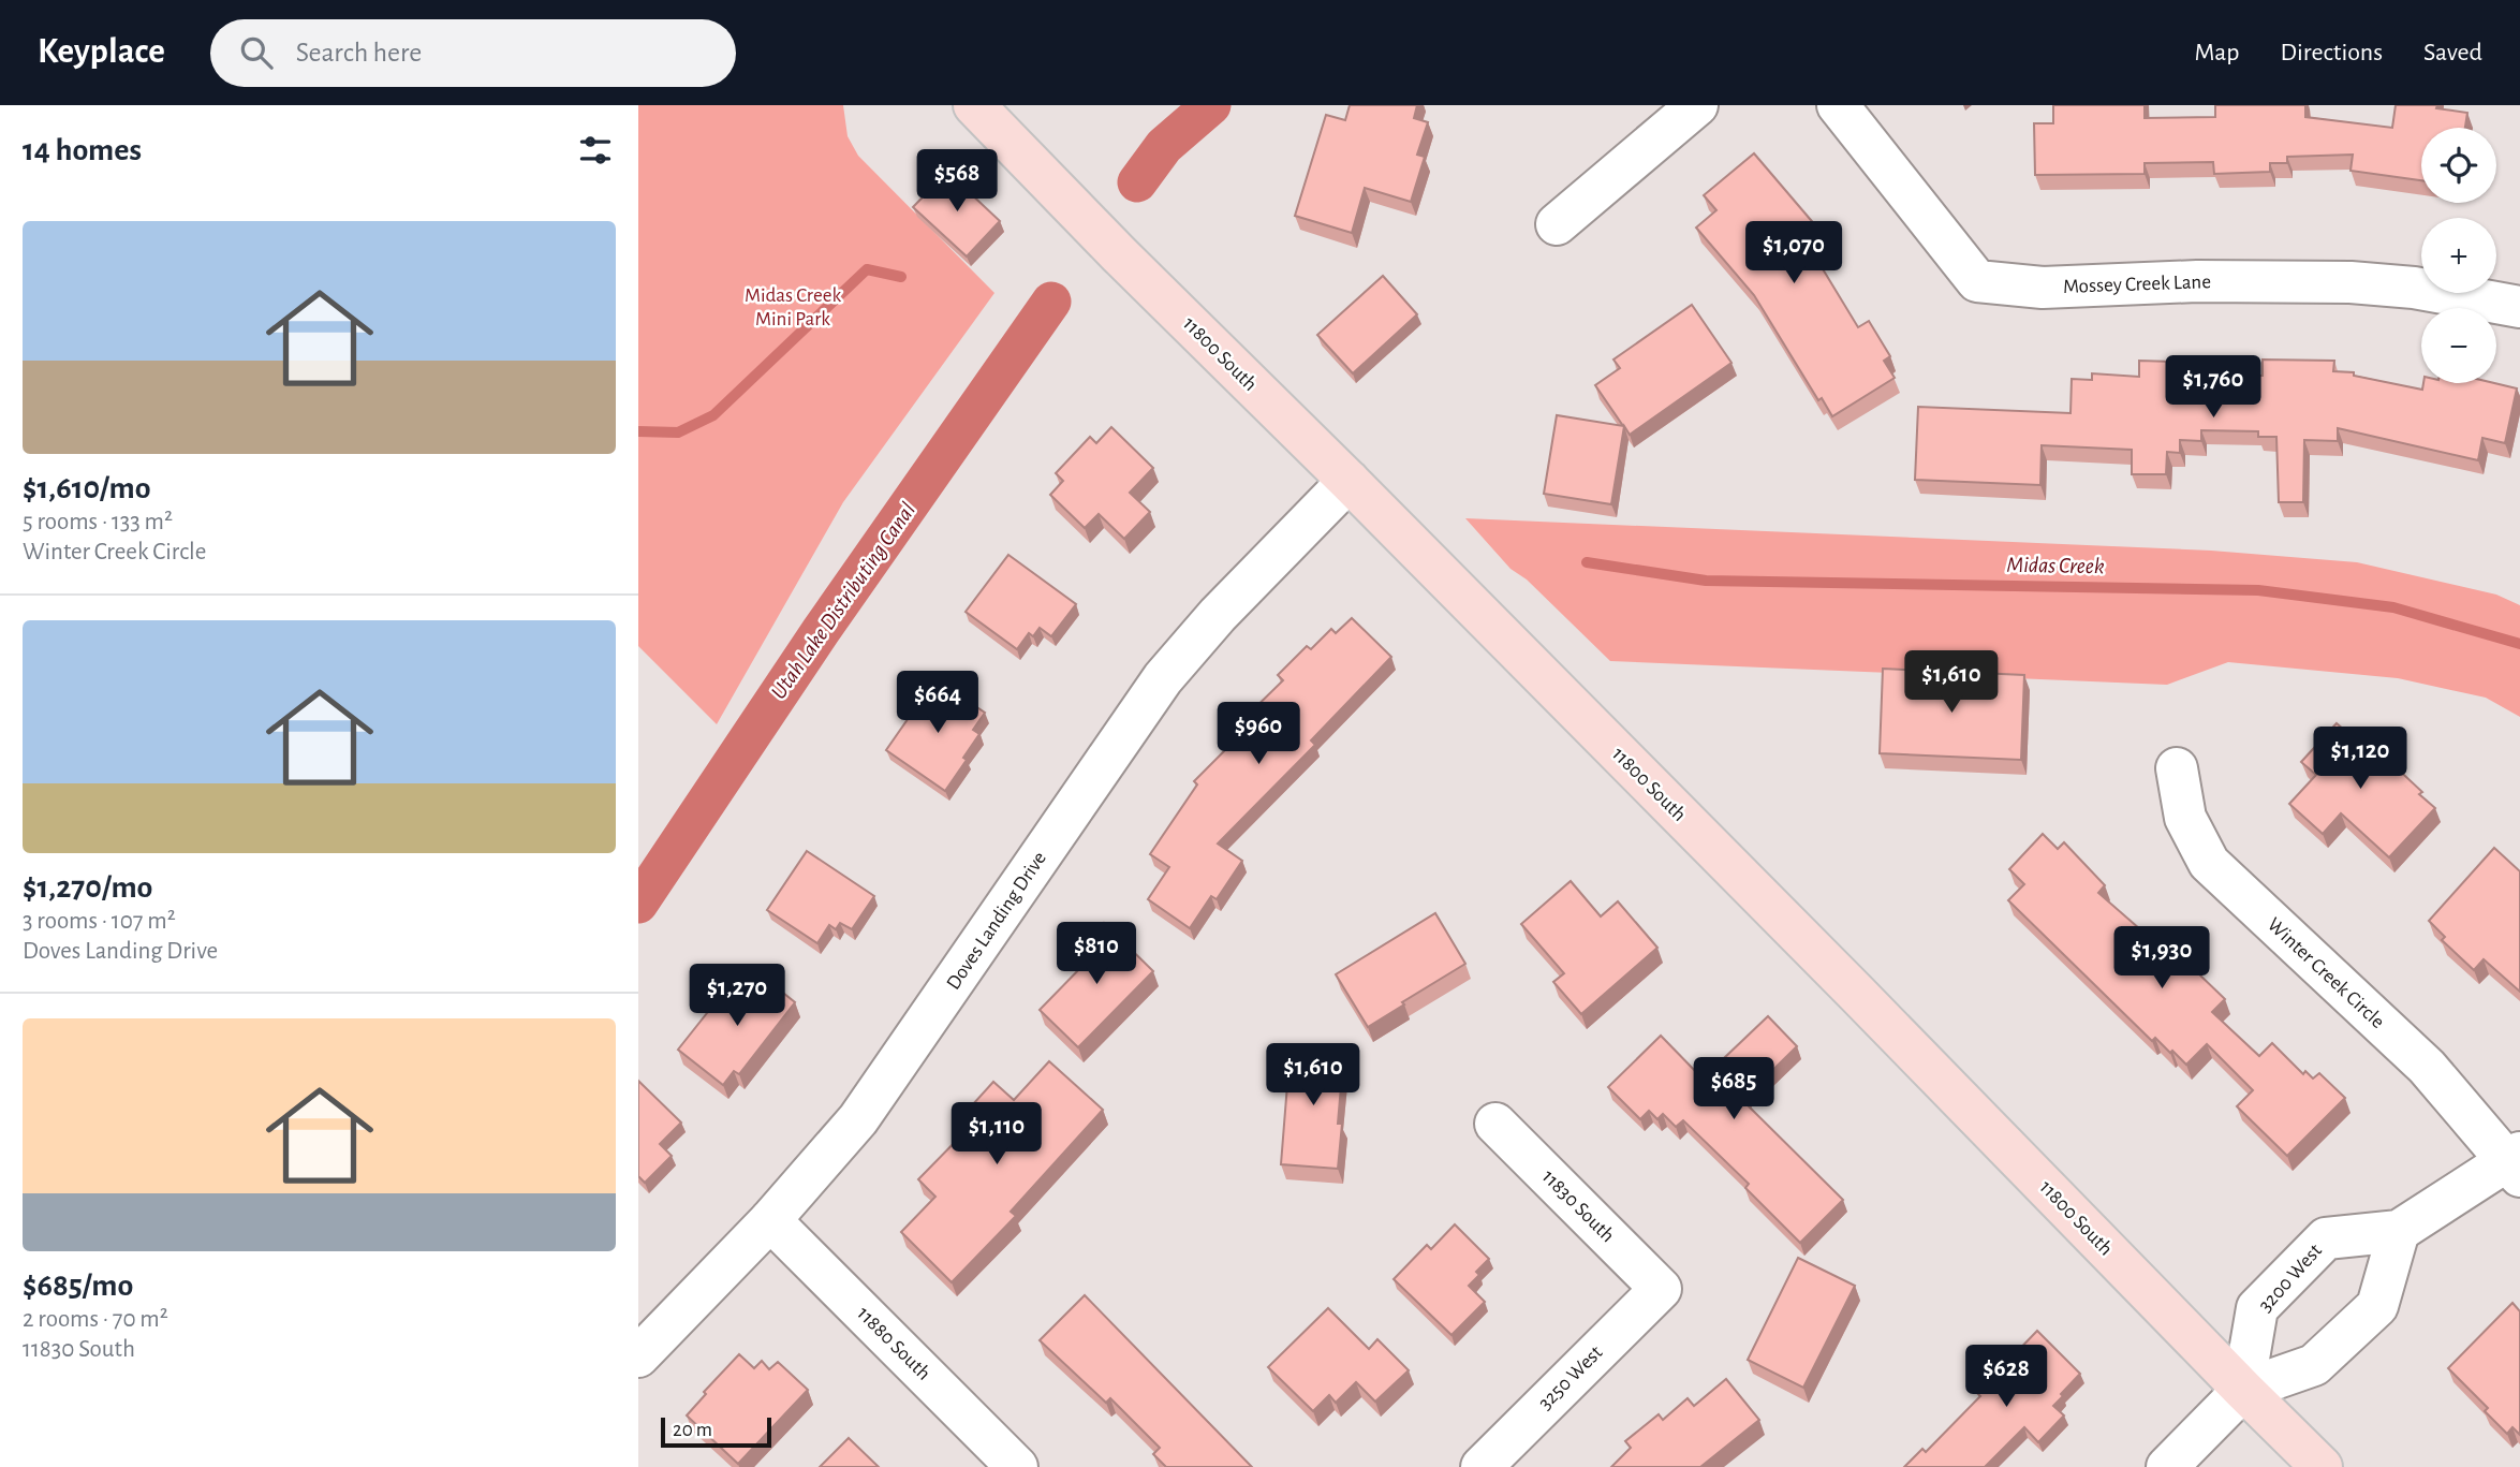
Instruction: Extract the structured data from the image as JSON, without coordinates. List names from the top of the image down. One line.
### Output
{"streets":{"main road":["11800 South"],"street":["Mossey Creek Lane","Doves Landing Drive","Winter Creek Circle","11830 South","3200 West","11880 South","3250 West"]},"crossings":[["11800 South","Doves Landing Drive"],["11800 South","3200 West"],["Doves Landing Drive","11880 South"],["Winter Creek Circle","3200 West"],["11830 South","3250 West"]],"water":["Midas Creek","Utah Lake Distributing Canal"],"parks":["Midas Creek Mini Park"],"scale_bar":"20 m","page":{"header":"Keyplace","search":"Search here","nav":["Map","Directions","Saved"],"heading":"14 homes","map_buttons":["+","−"],"price":["$568","$1,070","$1,760","$1,610","$664","$960","$1,120","$810","$1,930","$1,270","$1,610","$685","$1,110","$628"],"list":[{"name":"$1,610/mo","note":"5 rooms · 133 m² · Winter Creek Circle"},{"name":"$1,270/mo","note":"3 rooms · 107 m² · Doves Landing Drive"},{"name":"$685/mo","note":"2 rooms · 70 m² · 11830 South"}],"scale":"20 m"}}
